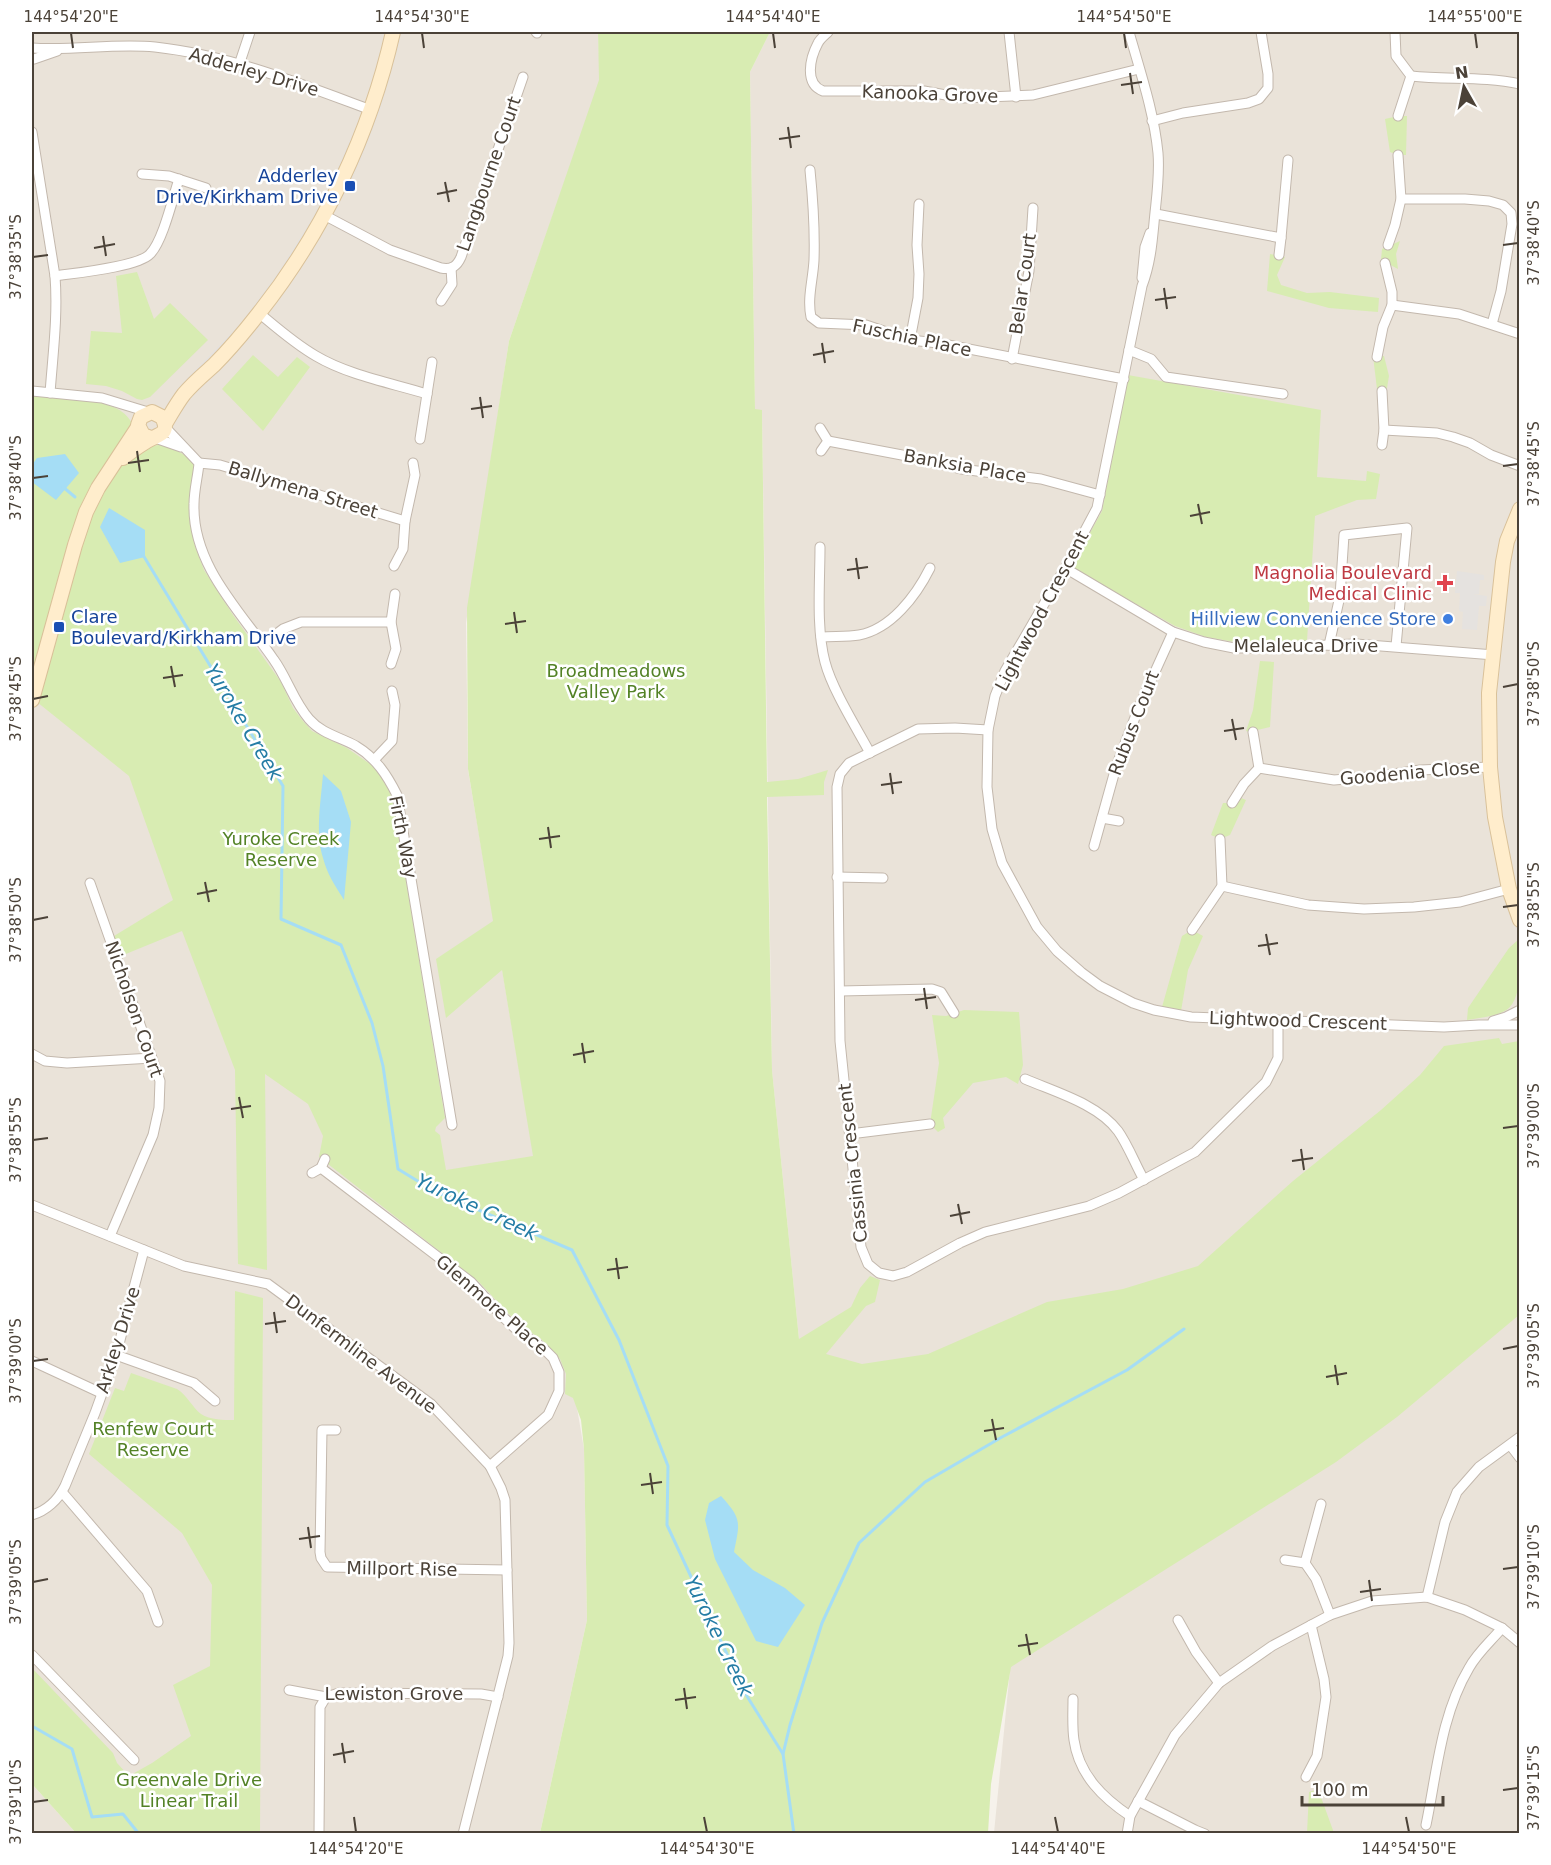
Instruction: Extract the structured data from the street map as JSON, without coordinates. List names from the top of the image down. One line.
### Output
{"streets":{"street":["Adderley Drive","Kanooka Grove","Langbourne Court","Belar Court","Fuschia Place","Banksia Place","Ballymena Street","Lightwood Crescent","Melaleuca Drive","Rubus Court","Goodenia Close","Firth Way","Nicholson Court","Cassinia Crescent","Glenmore Place","Arkley Drive","Dunfermline Avenue","Millport Rise","Lewiston Grove"]},"crossings":[["Kanooka Grove","Lightwood Crescent"],["Belar Court","Fuschia Place"],["Fuschia Place","Lightwood Crescent"],["Banksia Place","Lightwood Crescent"],["Ballymena Street","Firth Way"],["Lightwood Crescent","Melaleuca Drive"],["Lightwood Crescent","Cassinia Crescent"],["Melaleuca Drive","Rubus Court"],["Nicholson Court","Dunfermline Avenue"],["Glenmore Place","Dunfermline Avenue"],["Arkley Drive","Dunfermline Avenue"],["Dunfermline Avenue","Millport Rise"],["Dunfermline Avenue","Lewiston Grove"]],"water":["Yuroke Creek"],"parks":["Broadmeadows Valley Park","Yuroke Creek Reserve","Renfew Court Reserve","Greenvale Drive Linear Trail"],"places":{"transit":["Adderley Drive/Kirkham Drive","Clare Boulevard/Kirkham Drive"],"health":["Magnolia Boulevard Medical Clinic"],"other":["Hillview Convenience Store"]},"scale_bar":"100 m","north":"top","coordinates":["144°54'20\"E","144°54'30\"E","144°54'40\"E","144°54'50\"E","144°55'00\"E","37°38'40\"S","37°38'35\"S","37°38'45\"S","37°38'50\"S","37°38'55\"S","37°39'00\"S","37°39'05\"S","37°39'10\"S","37°39'15\"S"]}
